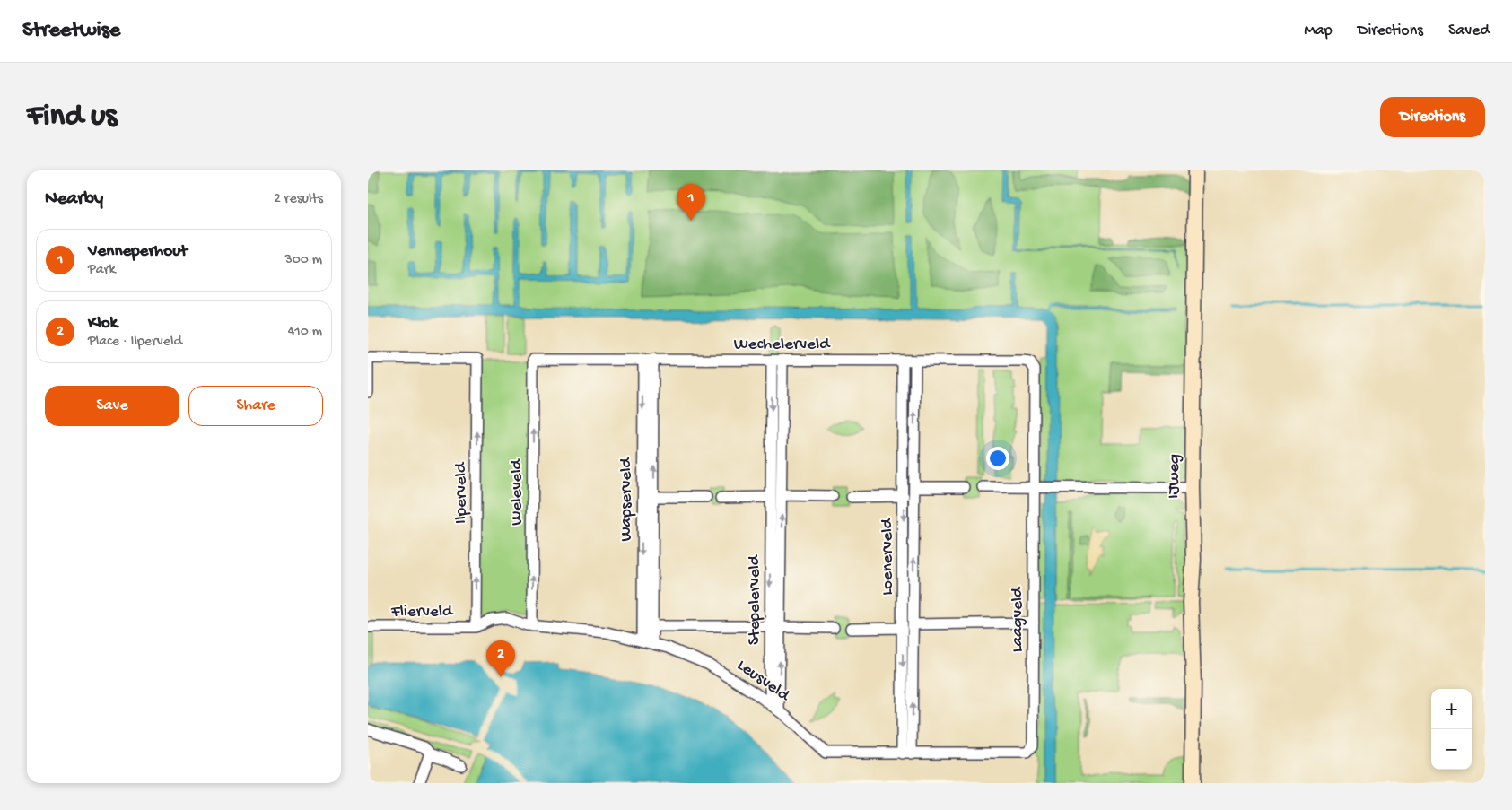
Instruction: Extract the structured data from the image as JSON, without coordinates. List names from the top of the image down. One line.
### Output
{"streets":{"street":["Wechelerveld","IJweg","Weleveld","Ilperveld","Wapserveld","Loenerveld","Stepelerveld","Flierveld","Laagveld","Leusveld"]},"crossings":[["Wechelerveld","Weleveld"],["Wechelerveld","Wapserveld"],["Wechelerveld","Loenerveld"],["Wechelerveld","Stepelerveld"],["Wechelerveld","Laagveld"],["Weleveld","Leusveld"],["Ilperveld","Flierveld"],["Ilperveld","Leusveld"],["Wapserveld","Leusveld"],["Loenerveld","Leusveld"],["Stepelerveld","Leusveld"],["Flierveld","Leusveld"],["Laagveld","Leusveld"]],"one_way":["Weleveld"],"page":{"header":"Streetwise","nav":["Map","Directions","Saved"],"buttons":["Directions",["Save","Share"]],"title":"Find us","heading":["Nearby","2 results"],"pins":["1","2"],"list":[{"mark":"1","name":"Venneperhout","note":"Park","value":"300 m"},{"mark":"2","name":"Klok","note":"Place · Ilperveld","value":"410 m"}],"map_buttons":["+","−"]}}
